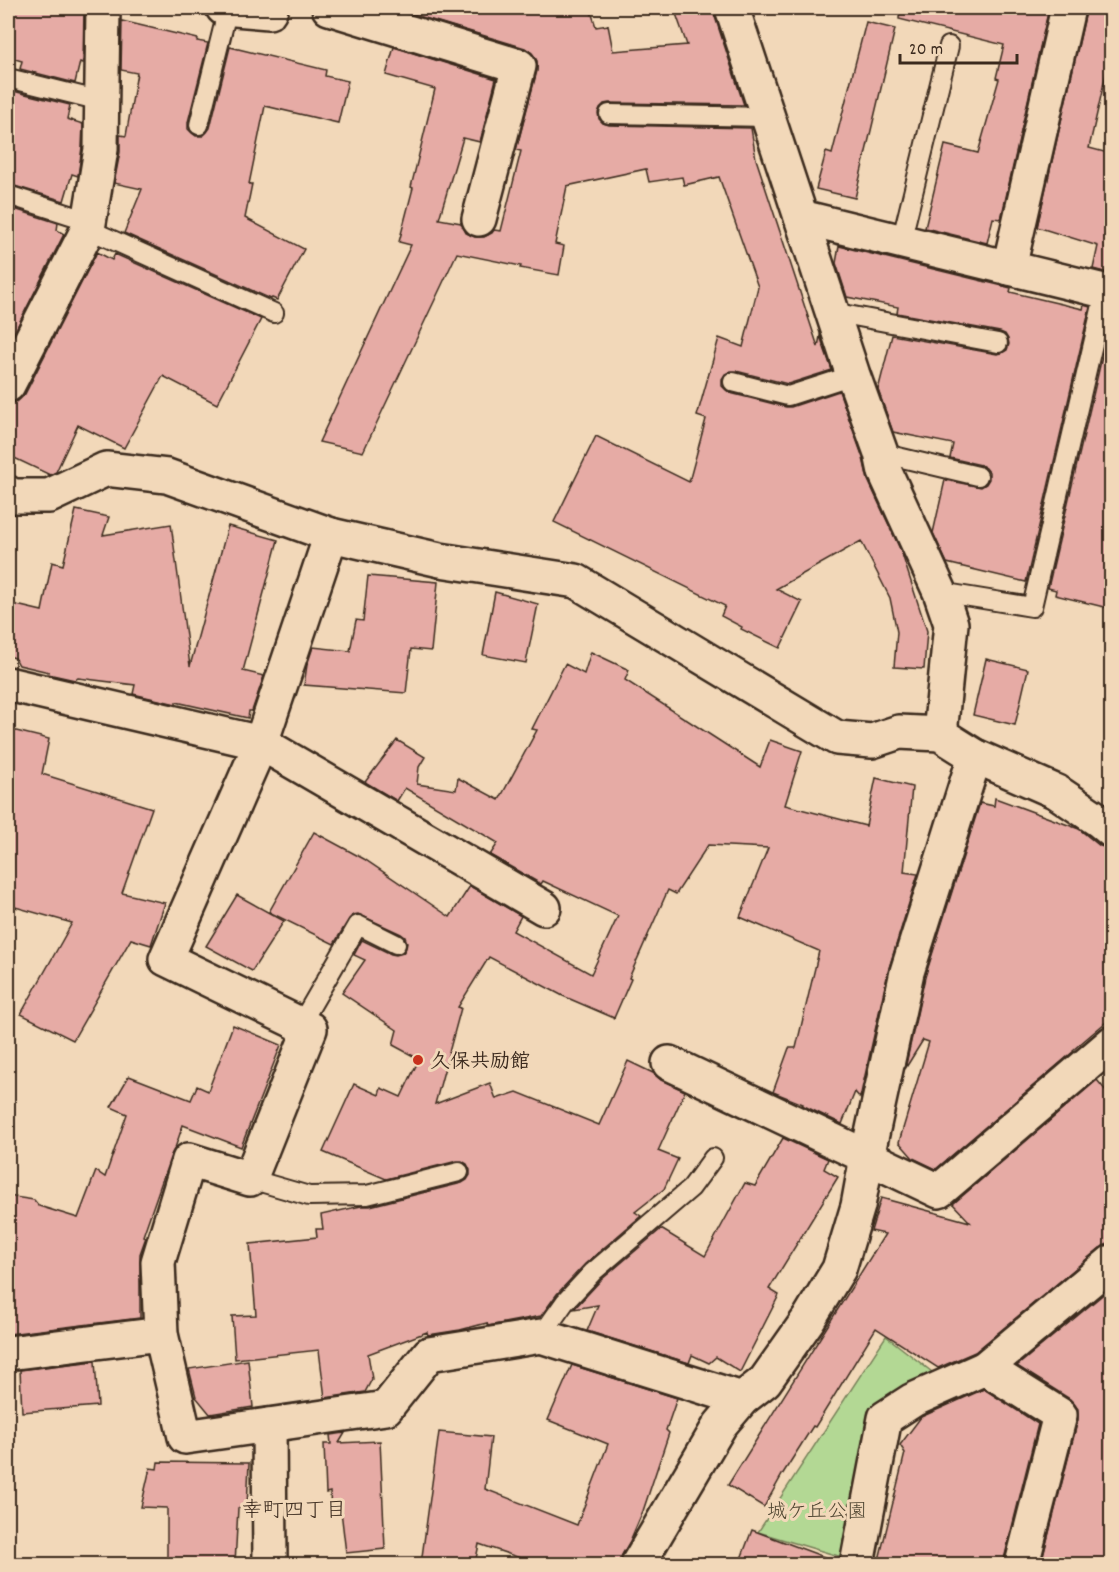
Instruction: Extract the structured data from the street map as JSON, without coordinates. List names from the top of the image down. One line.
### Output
{"districts":["幸町四丁目"],"parks":["城ケ丘公園"],"places":["久保共励館"],"scale_bar":"20 m"}
